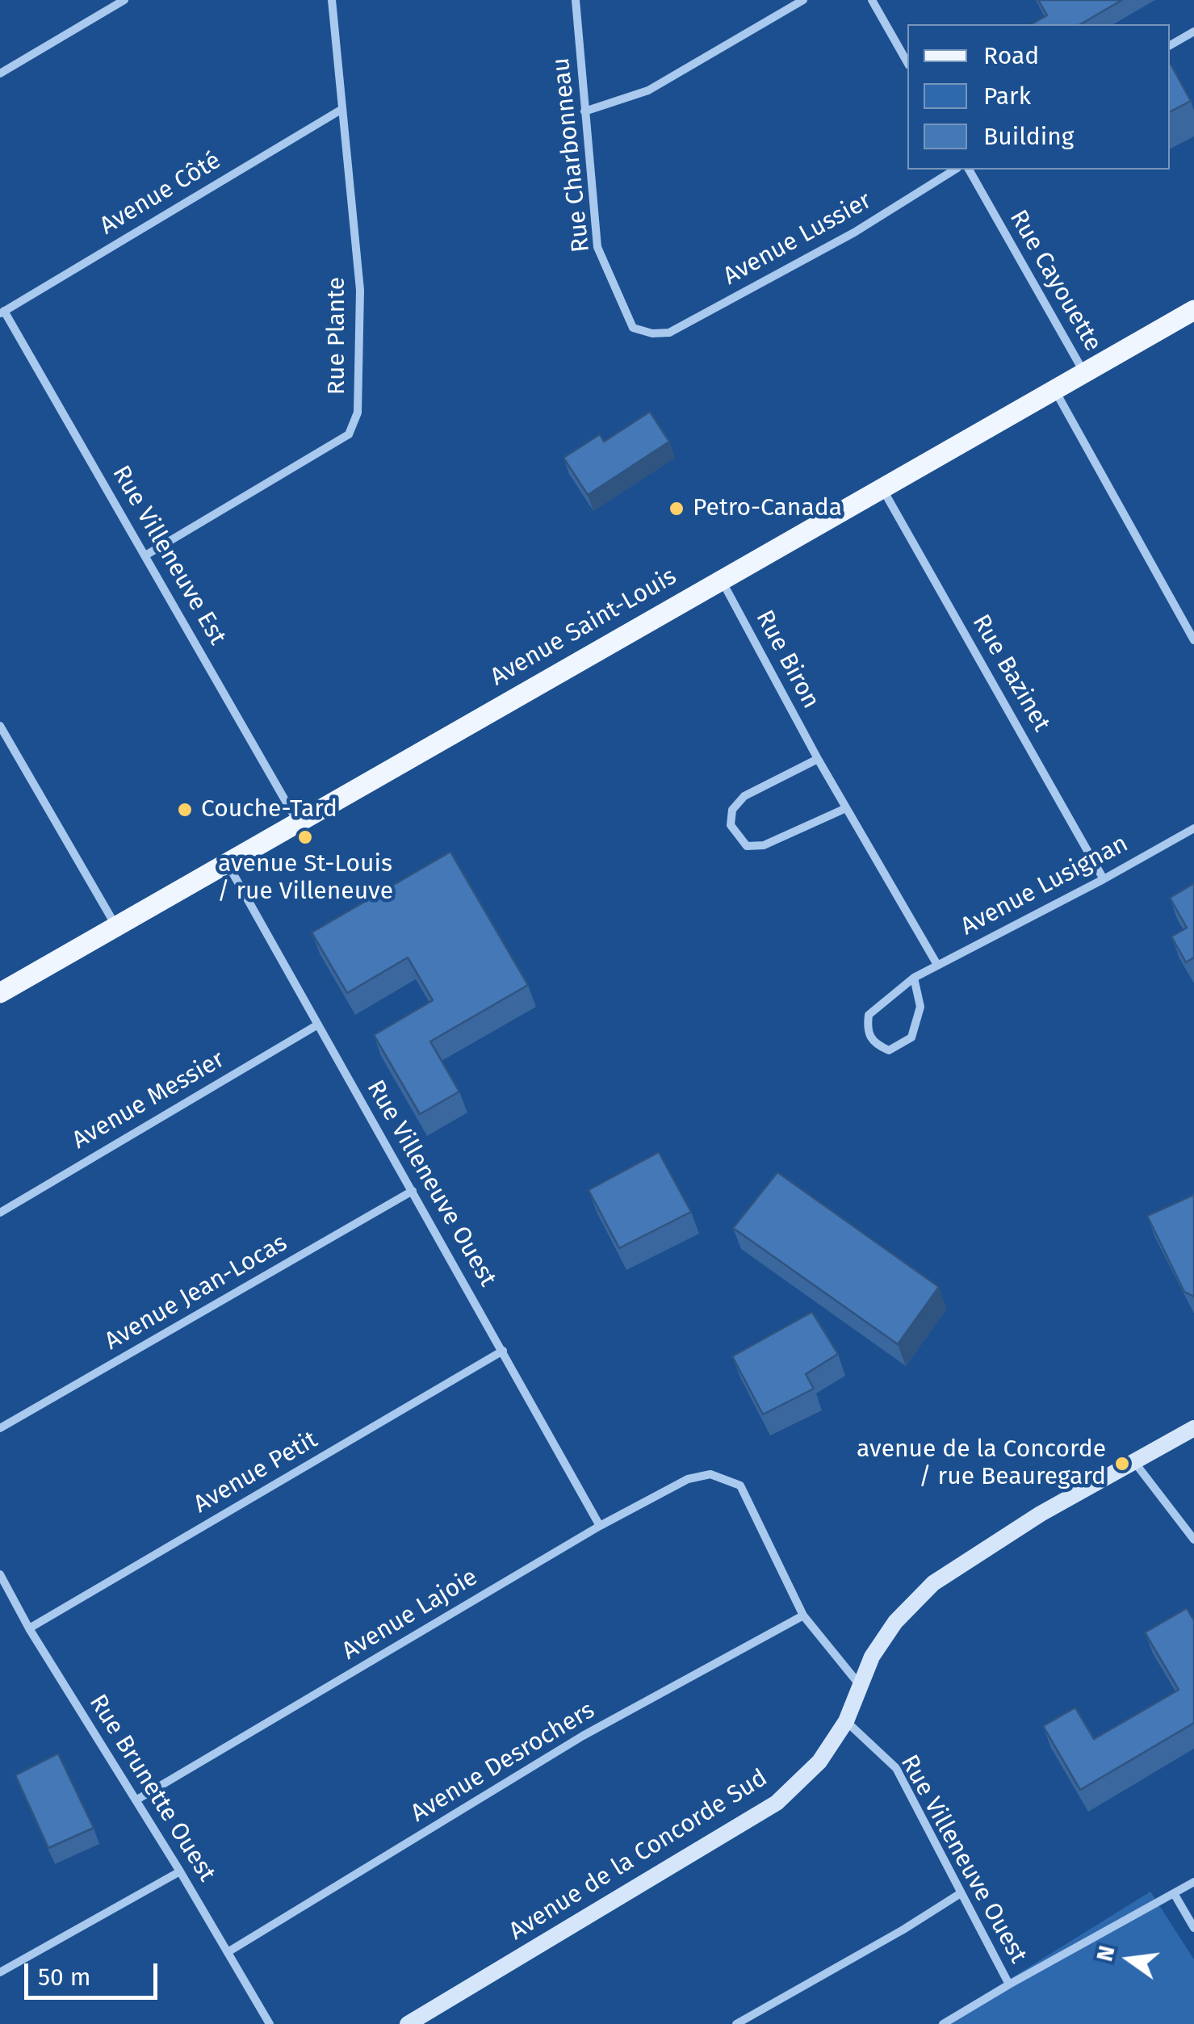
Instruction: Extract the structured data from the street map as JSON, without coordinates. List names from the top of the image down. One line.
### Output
{"streets":{"main road":["Avenue Saint-Louis"],"street":["Rue Charbonneau","Avenue Côté","Avenue Lussier","Rue Cayouette","Rue Plante","Rue Villeneuve Est","Rue Biron","Rue Bazinet","Avenue Lusignan","Avenue Messier","Rue Villeneuve Ouest","Avenue Jean-Locas","Avenue Petit","Avenue Lajoie","Avenue Desrochers","Rue Brunette Ouest","Avenue de la Concorde Sud"]},"crossings":[["Rue Charbonneau","Avenue Lussier"],["Avenue Côté","Rue Plante"],["Avenue Côté","Rue Villeneuve Est"],["Rue Cayouette","Avenue Saint-Louis"],["Rue Plante","Rue Villeneuve Est"],["Rue Villeneuve Est","Avenue Saint-Louis"],["Avenue Saint-Louis","Rue Biron"],["Avenue Saint-Louis","Rue Bazinet"],["Avenue Saint-Louis","Rue Villeneuve Ouest"],["Rue Biron","Avenue Lusignan"],["Rue Bazinet","Avenue Lusignan"],["Avenue Messier","Rue Villeneuve Ouest"],["Rue Villeneuve Ouest","Avenue Jean-Locas"],["Rue Villeneuve Ouest","Avenue Petit"],["Rue Villeneuve Ouest","Avenue Lajoie"],["Rue Villeneuve Ouest","Avenue de la Concorde Sud"],["Avenue Petit","Rue Brunette Ouest"],["Avenue Lajoie","Avenue Desrochers"],["Avenue Lajoie","Rue Brunette Ouest"],["Avenue Desrochers","Rue Brunette Ouest"]],"places":["Petro-Canada","Couche-Tard","avenue St-Louis / rue Villeneuve","avenue de la Concorde / rue Beauregard"],"legend":["Road","Park","Building"],"scale_bar":"50 m","north":"left"}
